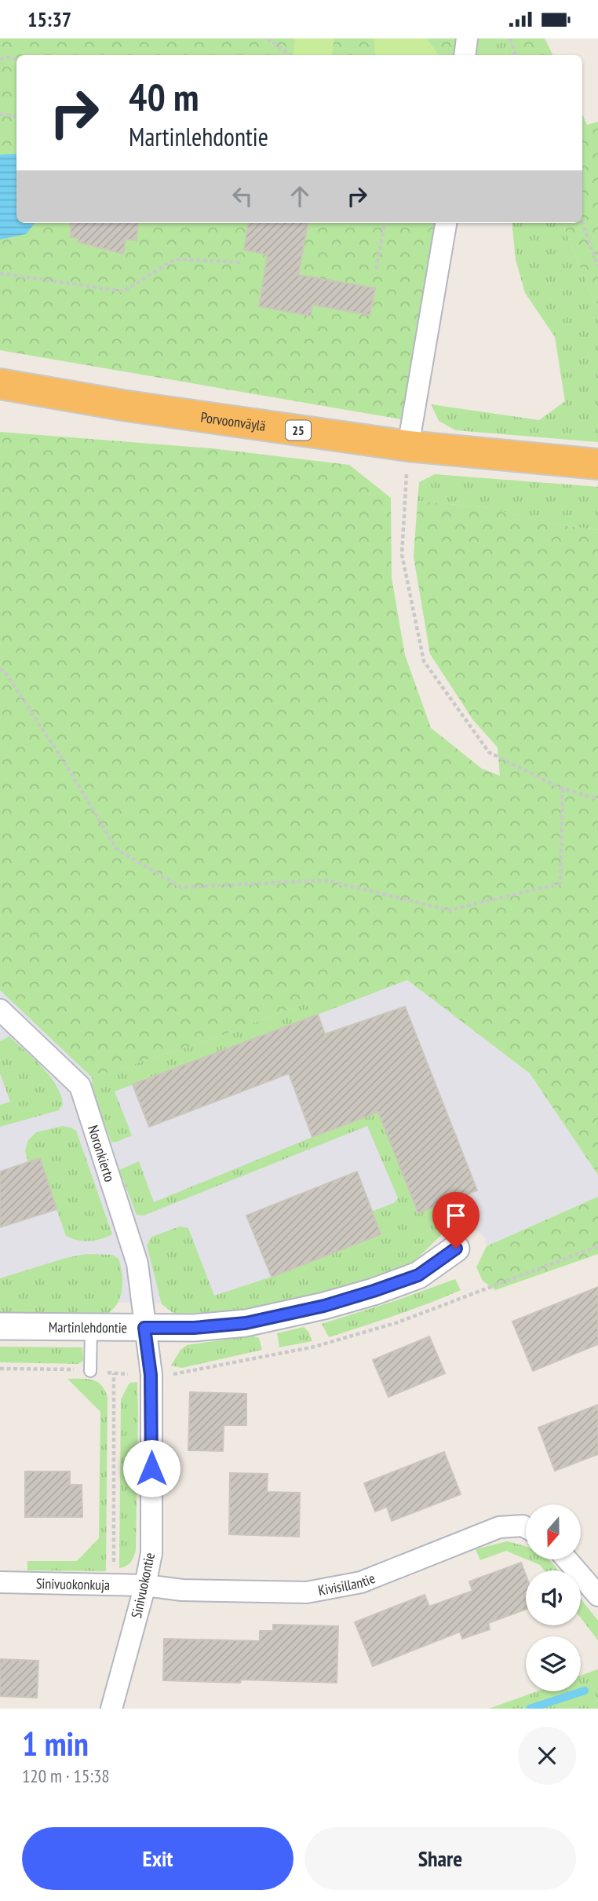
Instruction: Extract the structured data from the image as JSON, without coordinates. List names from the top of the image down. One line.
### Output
{"streets":{"highway":["Porvoonväylä","25"],"street":["Noronkierto","Martinlehdontie","Kivisillantie","Sinivuokonkuja","Sinivuokontie"]},"crossings":[["Noronkierto","Martinlehdontie"],["Noronkierto","Sinivuokontie"],["Martinlehdontie","Sinivuokontie"],["Kivisillantie","Sinivuokonkuja"],["Kivisillantie","Sinivuokontie"],["Sinivuokonkuja","Sinivuokontie"]],"north":"bottom","page":{"status":"15:37","turn":["40 m","Martinlehdontie"],"heading":["1 min","120 m · 15:38"],"buttons":["Exit","Share"]}}
